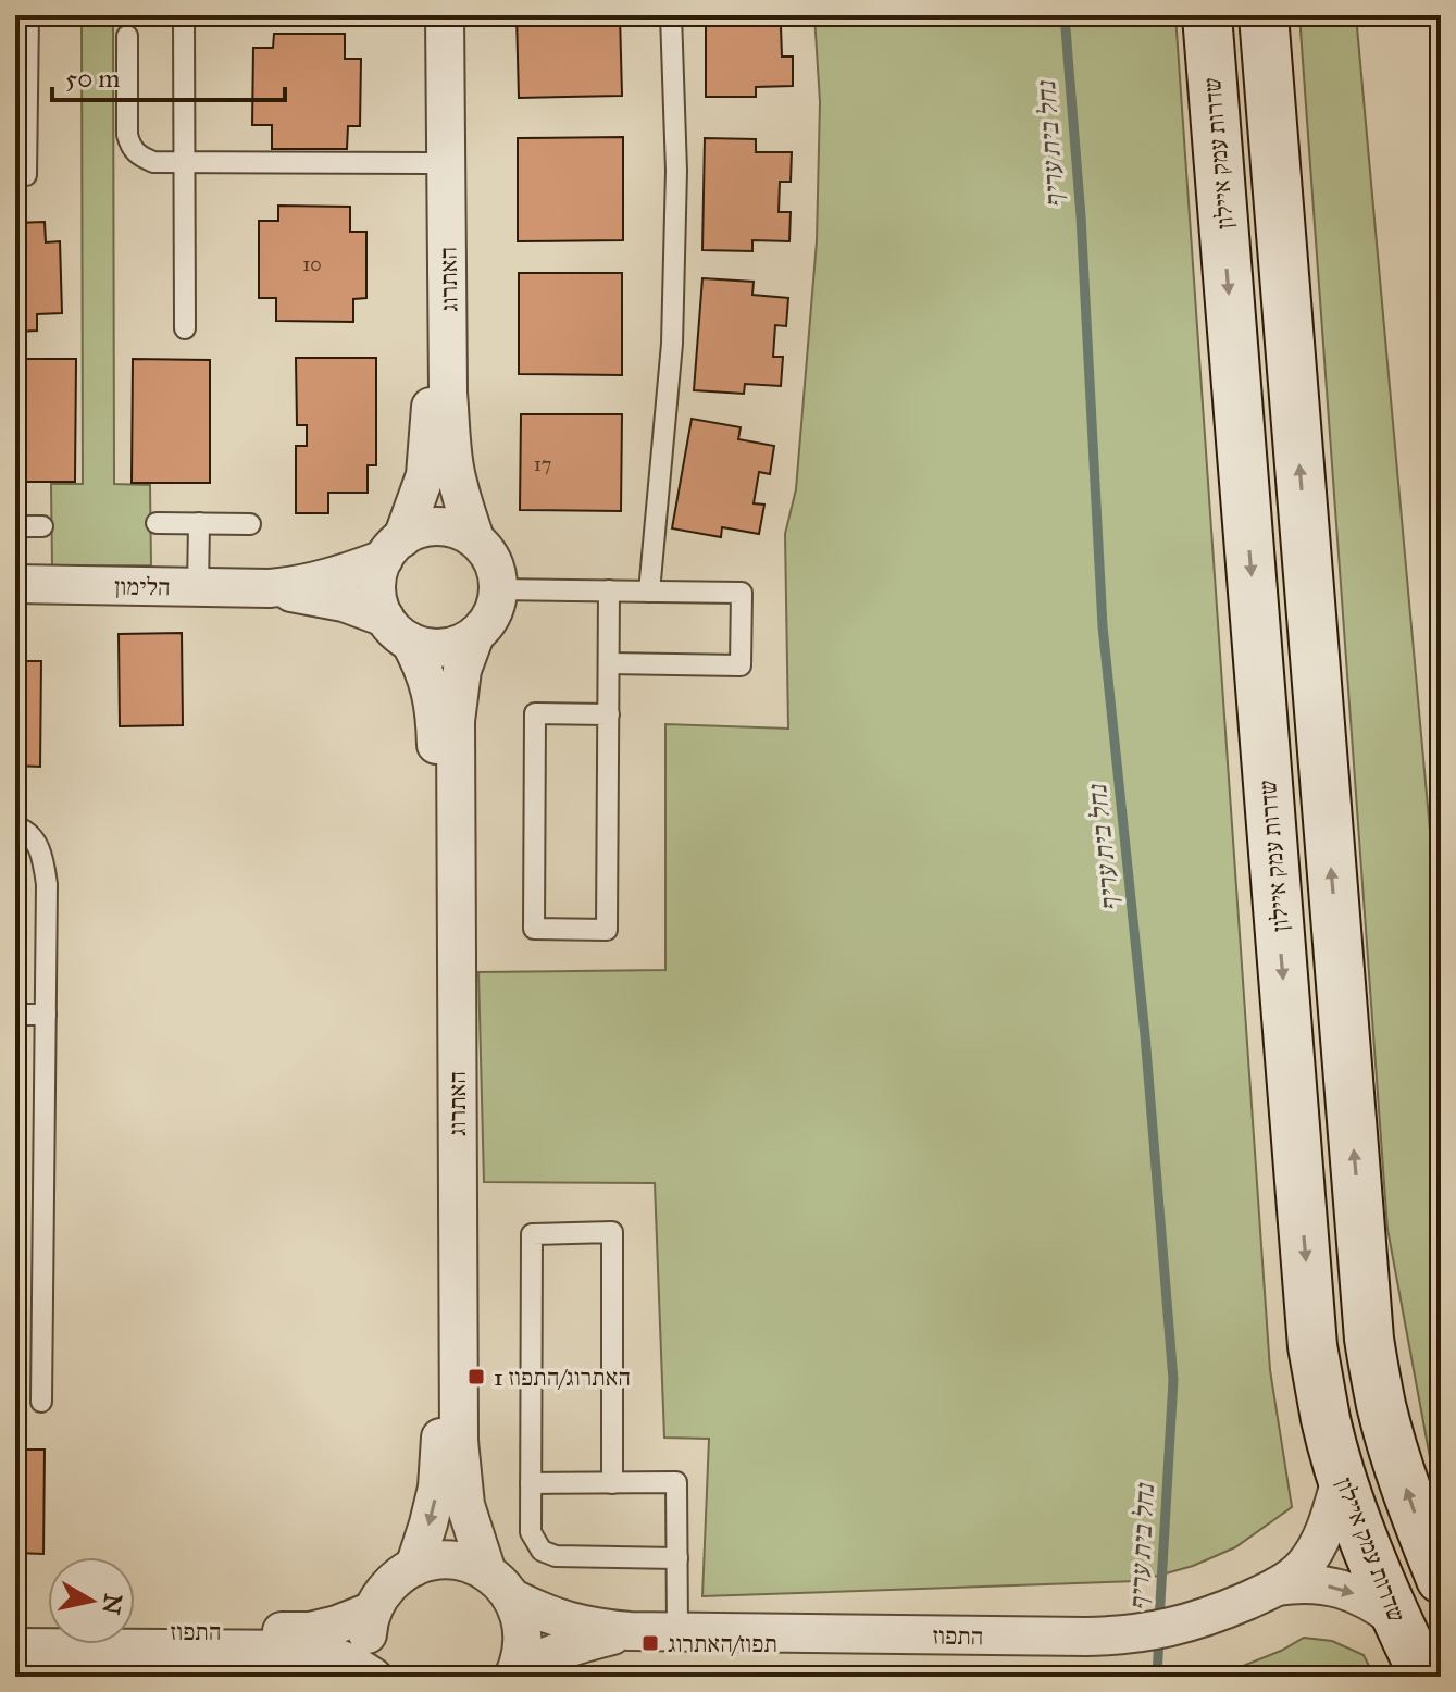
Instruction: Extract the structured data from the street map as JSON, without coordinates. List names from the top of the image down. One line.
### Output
{"streets":{"main road":["שדרות עמק איילון"],"street":["האתרוג","הלימון","התפוז"]},"crossings":[["שדרות עמק איילון","התפוז"],["האתרוג","הלימון"],["האתרוג","התפוז"]],"water":["נחל בית עריף"],"places":{"transit":["האתרוג/התפוז 1","תפוז/האתרוג"]},"house_numbers":["10","17"],"scale_bar":"50 m","north":"right"}
